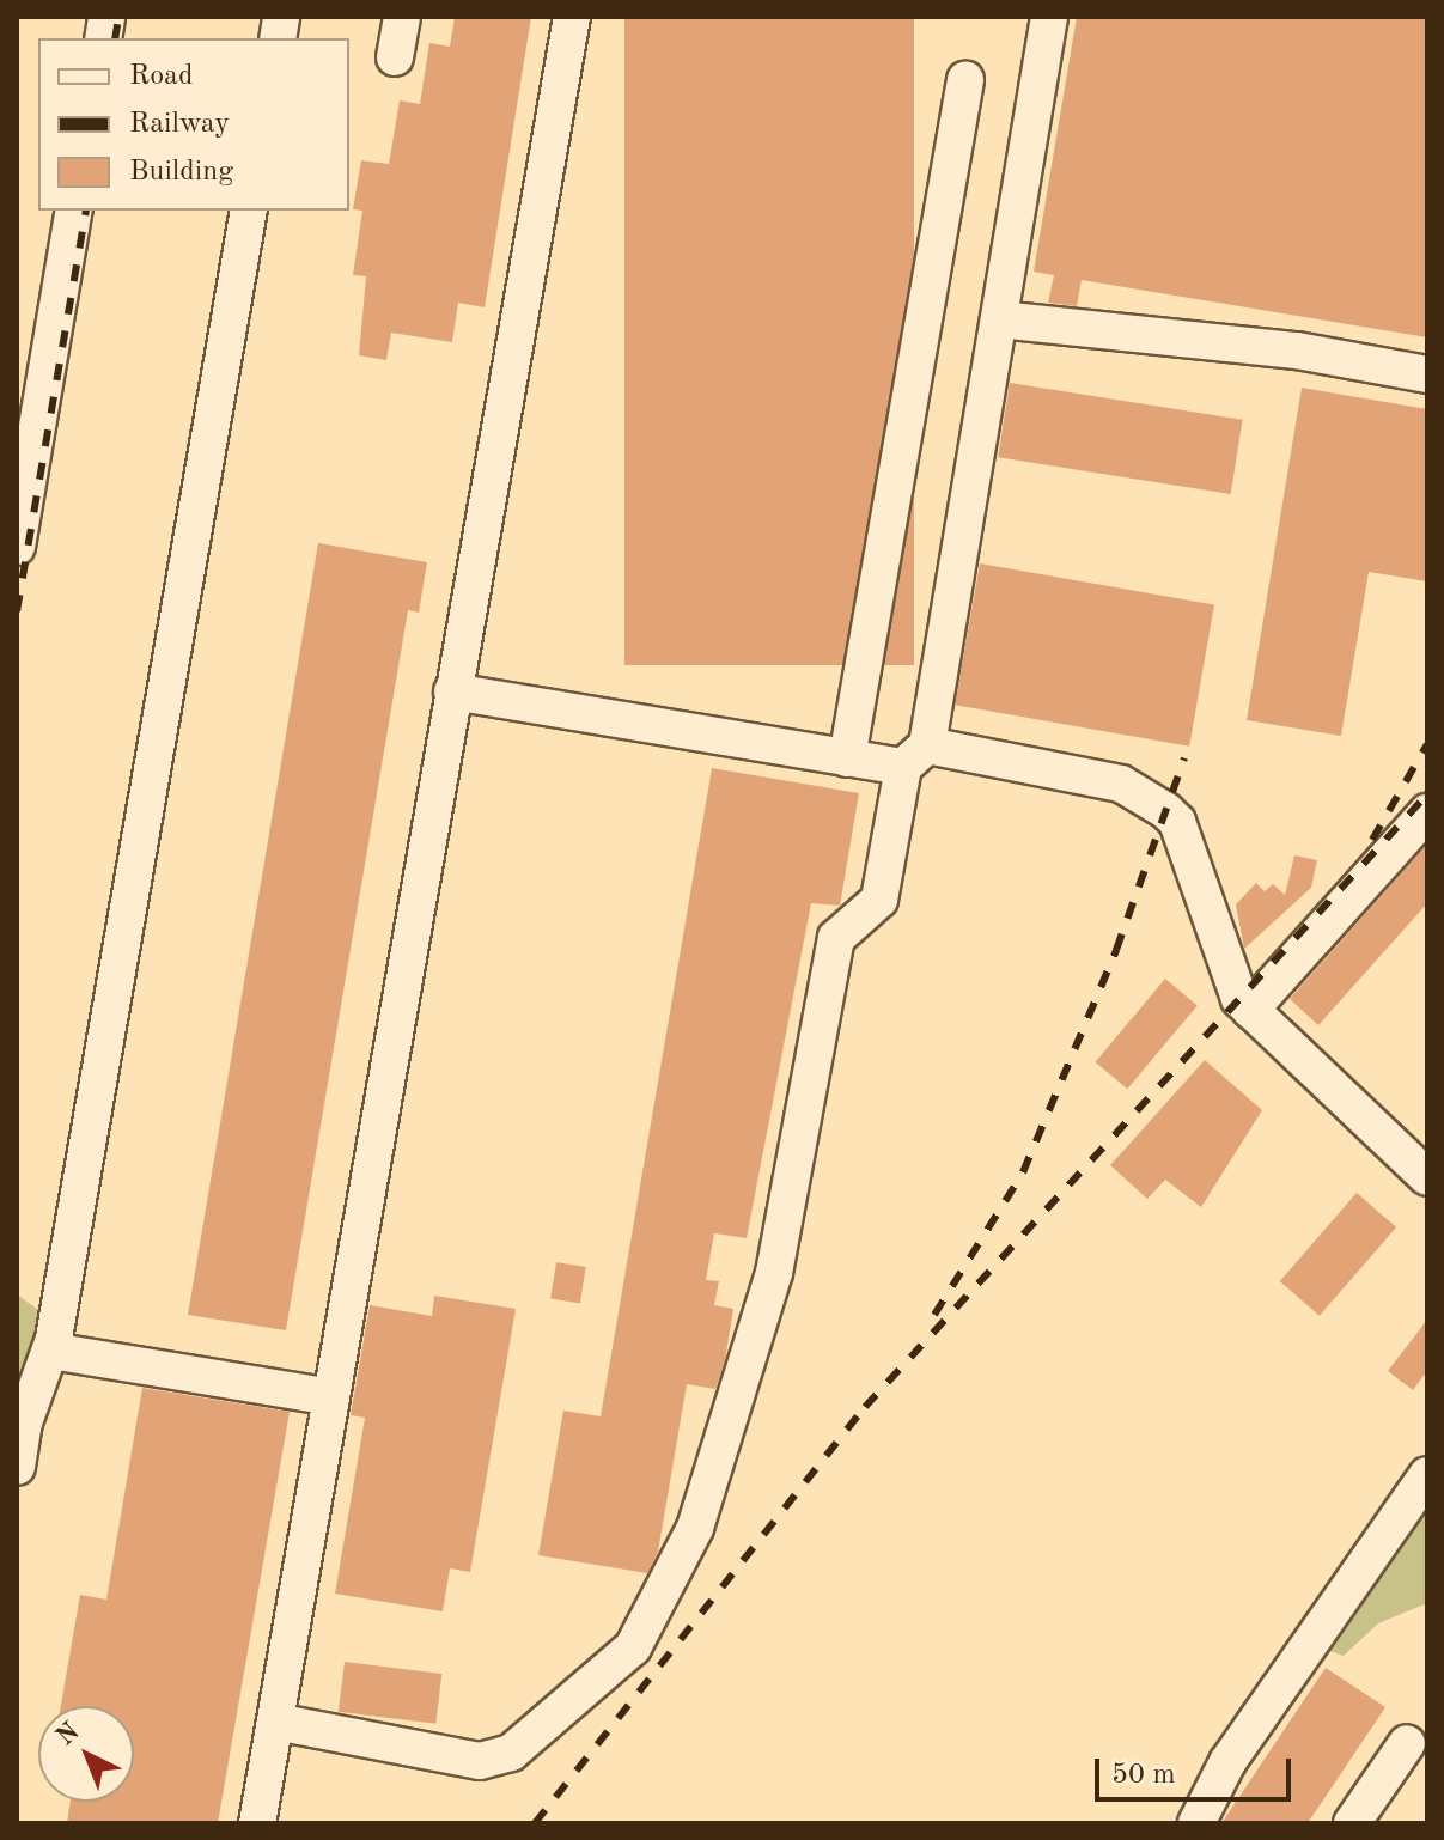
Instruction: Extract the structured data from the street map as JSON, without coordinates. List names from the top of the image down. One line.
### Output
{"legend":["Road","Railway","Building"],"scale_bar":"50 m","north":"top left"}
